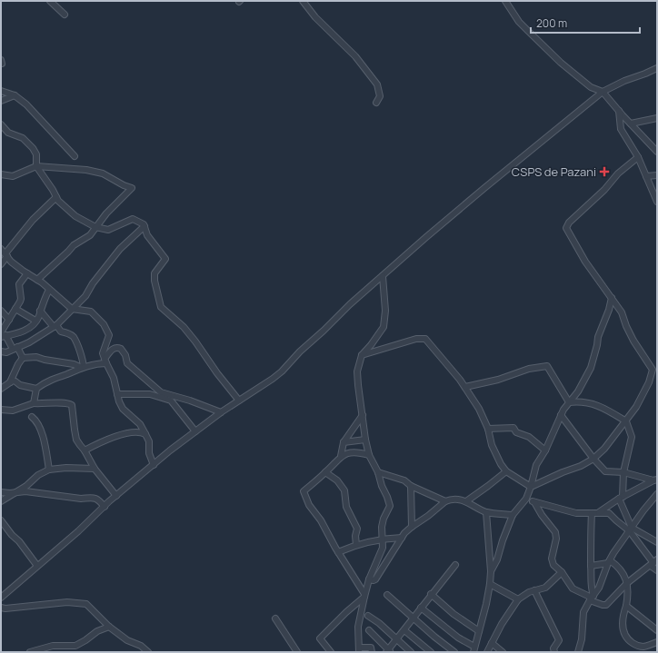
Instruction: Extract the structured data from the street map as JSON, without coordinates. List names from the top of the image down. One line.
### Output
{"places":{"health":["CSPS de Pazani"]},"scale_bar":"200 m"}
